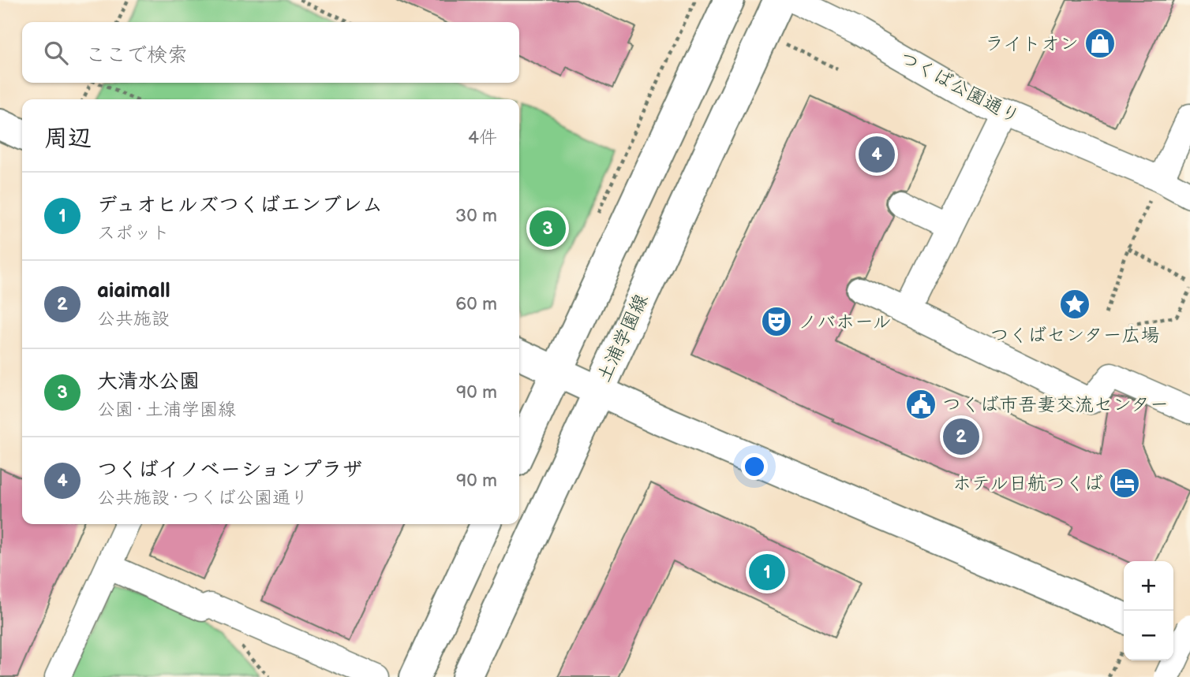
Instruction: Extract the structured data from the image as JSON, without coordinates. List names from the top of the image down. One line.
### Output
{"streets":{"main road":["土浦学園線"],"street":["つくば公園通り"]},"places":{"shop":["ライトオン"],"place":["つくばセンター広場"],"theatre":["ノバホール"],"public building":["つくば市吾妻交流センター"],"hotel":["ホテル日航つくば"]},"page":{"search":"ここで検索","heading":["周辺","4件"],"pins":["4","3","2","1"],"list":[{"mark":"1","name":"デュオヒルズつくばエンブレム","note":"スポット","value":"30 m"},{"mark":"2","name":"aiaimall","note":"公共施設","value":"60 m"},{"mark":"3","name":"大清水公園","note":"公園 · 土浦学園線","value":"90 m"},{"mark":"4","name":"つくばイノベーションプラザ","note":"公共施設 · つくば公園通り","value":"90 m"}],"map_buttons":["+","−"]}}
